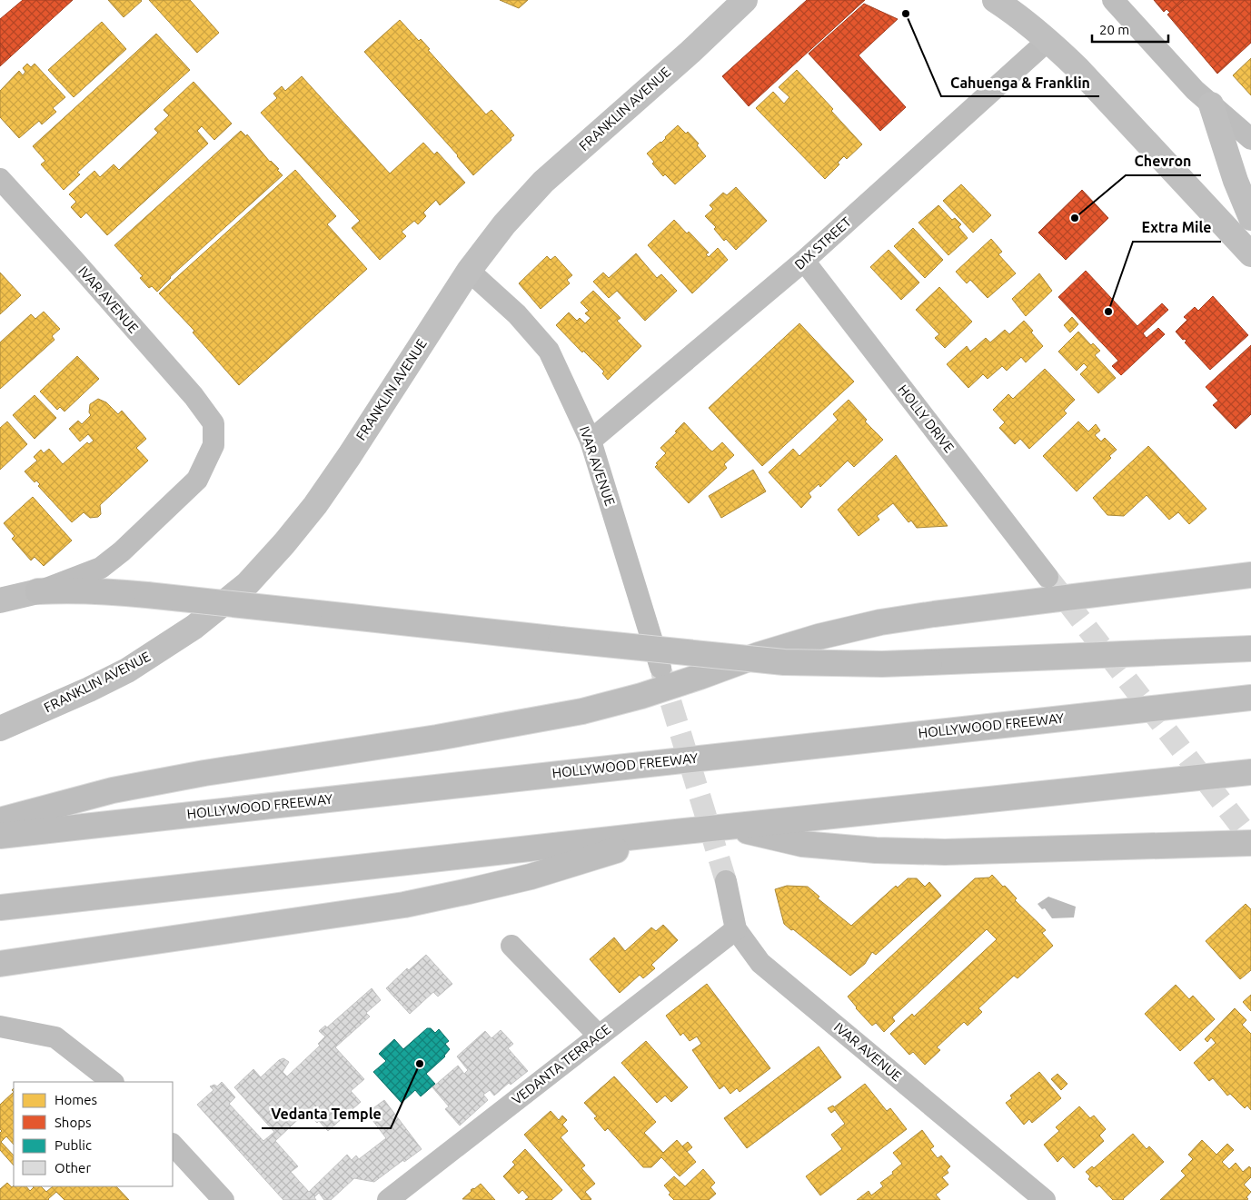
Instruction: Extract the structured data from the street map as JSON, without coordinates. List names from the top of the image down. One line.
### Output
{"streets":{"highway":["HOLLYWOOD FREEWAY"],"main road":["FRANKLIN AVENUE"],"street":["DIX STREET","IVAR AVENUE","HOLLY DRIVE","VEDANTA TERRACE"]},"crossings":[["FRANKLIN AVENUE","IVAR AVENUE"],["DIX STREET","IVAR AVENUE"],["DIX STREET","HOLLY DRIVE"],["IVAR AVENUE","VEDANTA TERRACE"]],"places":["Cahuenga & Franklin","Chevron","Extra Mile","Vedanta Temple"],"legend":["Homes","Shops","Public","Other"],"scale_bar":"20 m"}
